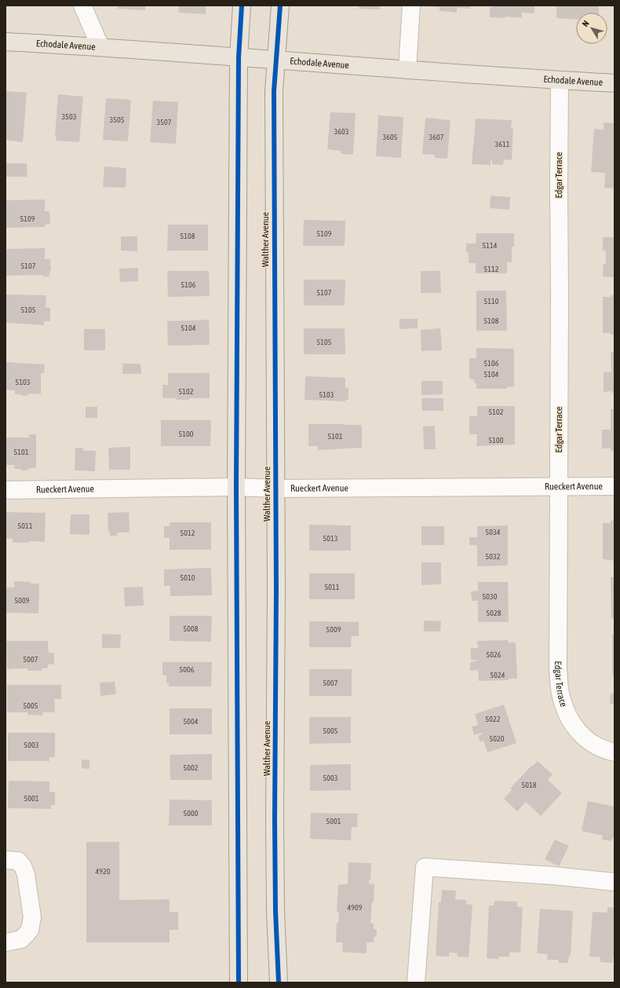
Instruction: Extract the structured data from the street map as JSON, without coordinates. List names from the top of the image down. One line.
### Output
{"streets":{"main road":["Echodale Avenue","Walther Avenue"],"street":["Edgar Terrace","Rueckert Avenue"]},"crossings":[["Echodale Avenue","Edgar Terrace"],["Echodale Avenue","Walther Avenue"],["Edgar Terrace","Rueckert Avenue"],["Walther Avenue","Rueckert Avenue"]],"house_numbers":["3503","3505","3507","3603","3605","3607","3611","5109","5109","5108","5114","5107","5112","5106","5107","5110","5105","5108","5104","5105","5106","5104","5103","5102","5103","5102","5100","5101","5100","5101","5011","5034","5012","5013","5032","5010","5011","5030","5009","5028","5008","5009","5026","5007","5006","5024","5007","5005","5022","5004","5005","5020","5003","5002","5003","5018","5001","5000","5001","4920","4909"],"north":"top left"}
